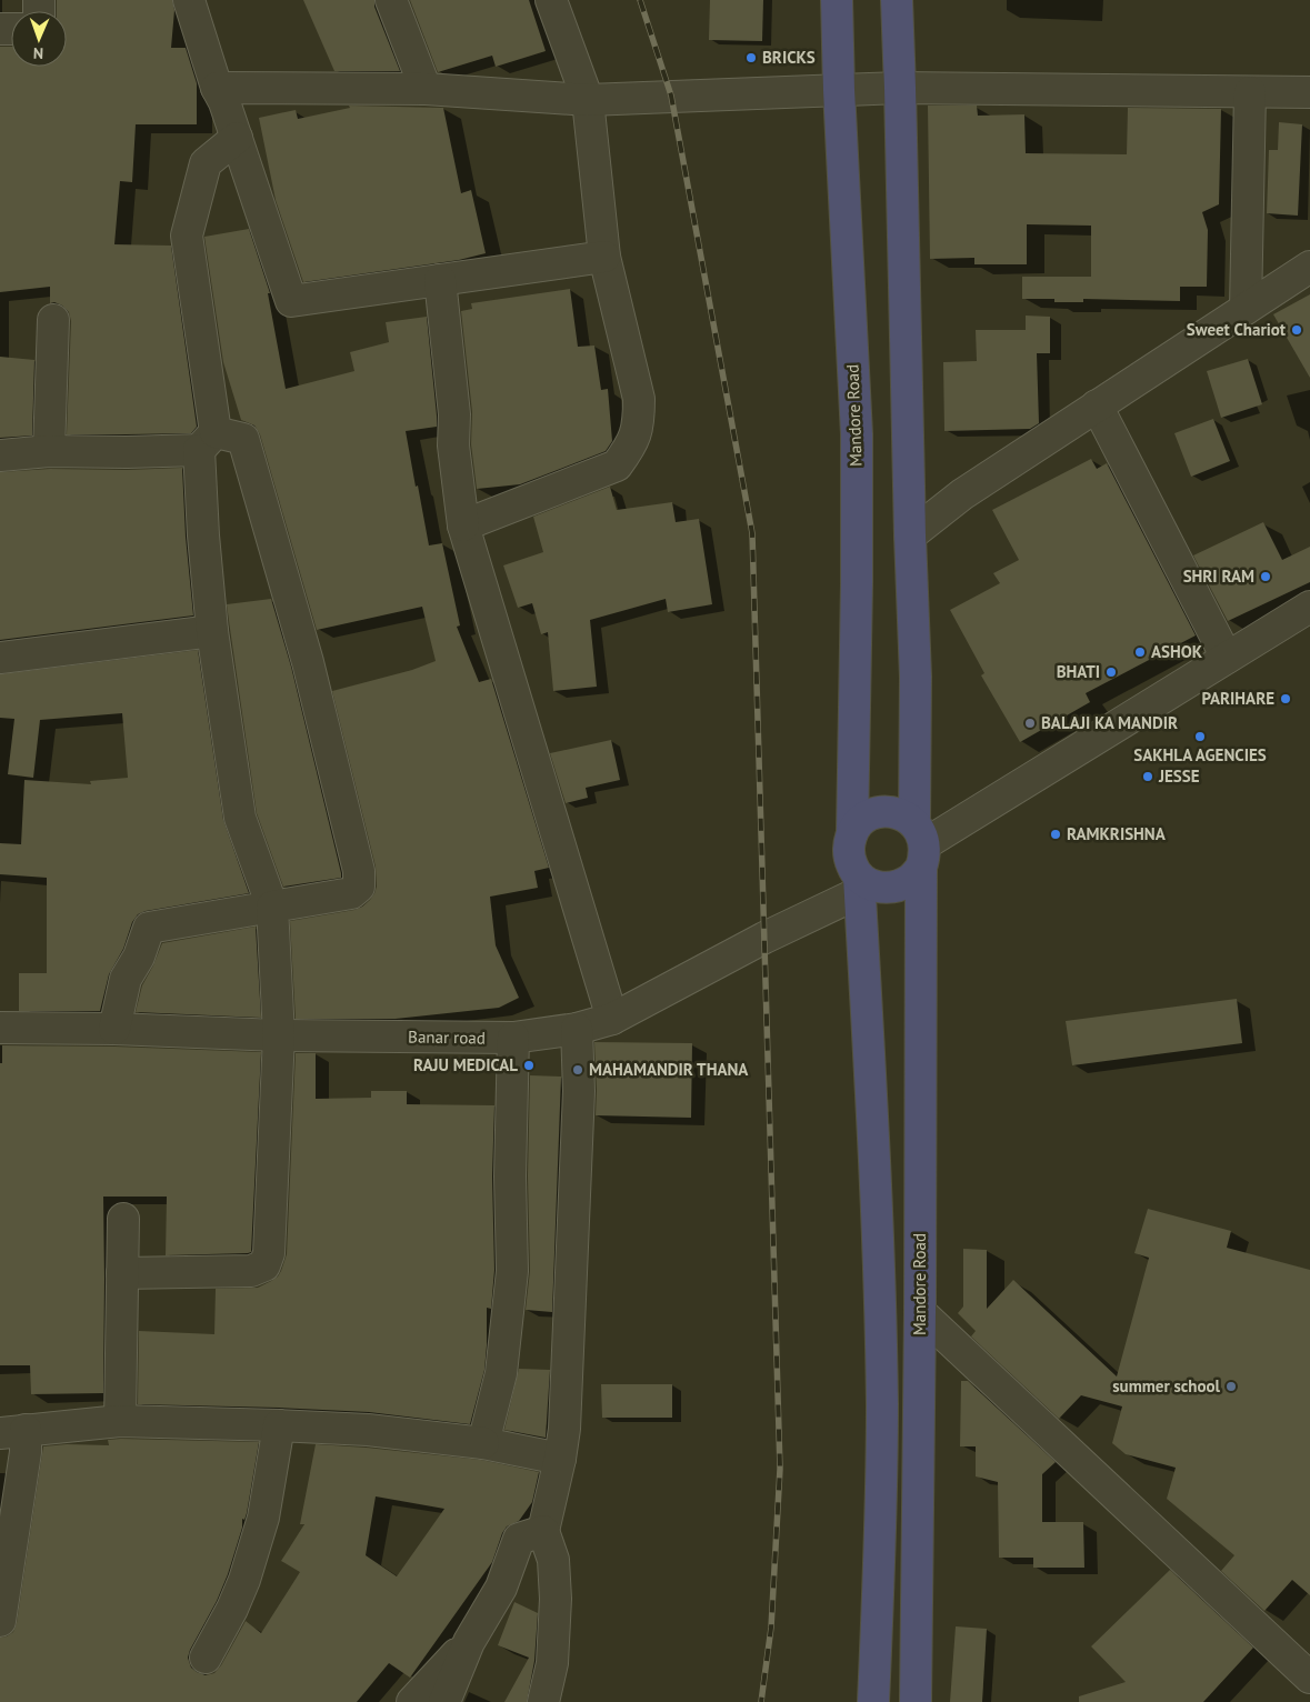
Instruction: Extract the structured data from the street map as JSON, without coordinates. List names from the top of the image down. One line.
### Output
{"streets":{"highway":["Mandore Road"],"street":["Banar road"]},"crossings":[["Mandore Road","Banar road"]],"places":["BRICKS","Sweet Chariot","SHRI RAM","ASHOK","BHATI","PARIHARE","BALAJI KA MANDIR","SAKHLA AGENCIES","JESSE","RAMKRISHNA","RAJU MEDICAL","MAHAMANDIR THANA","summer school"],"north":"bottom"}
